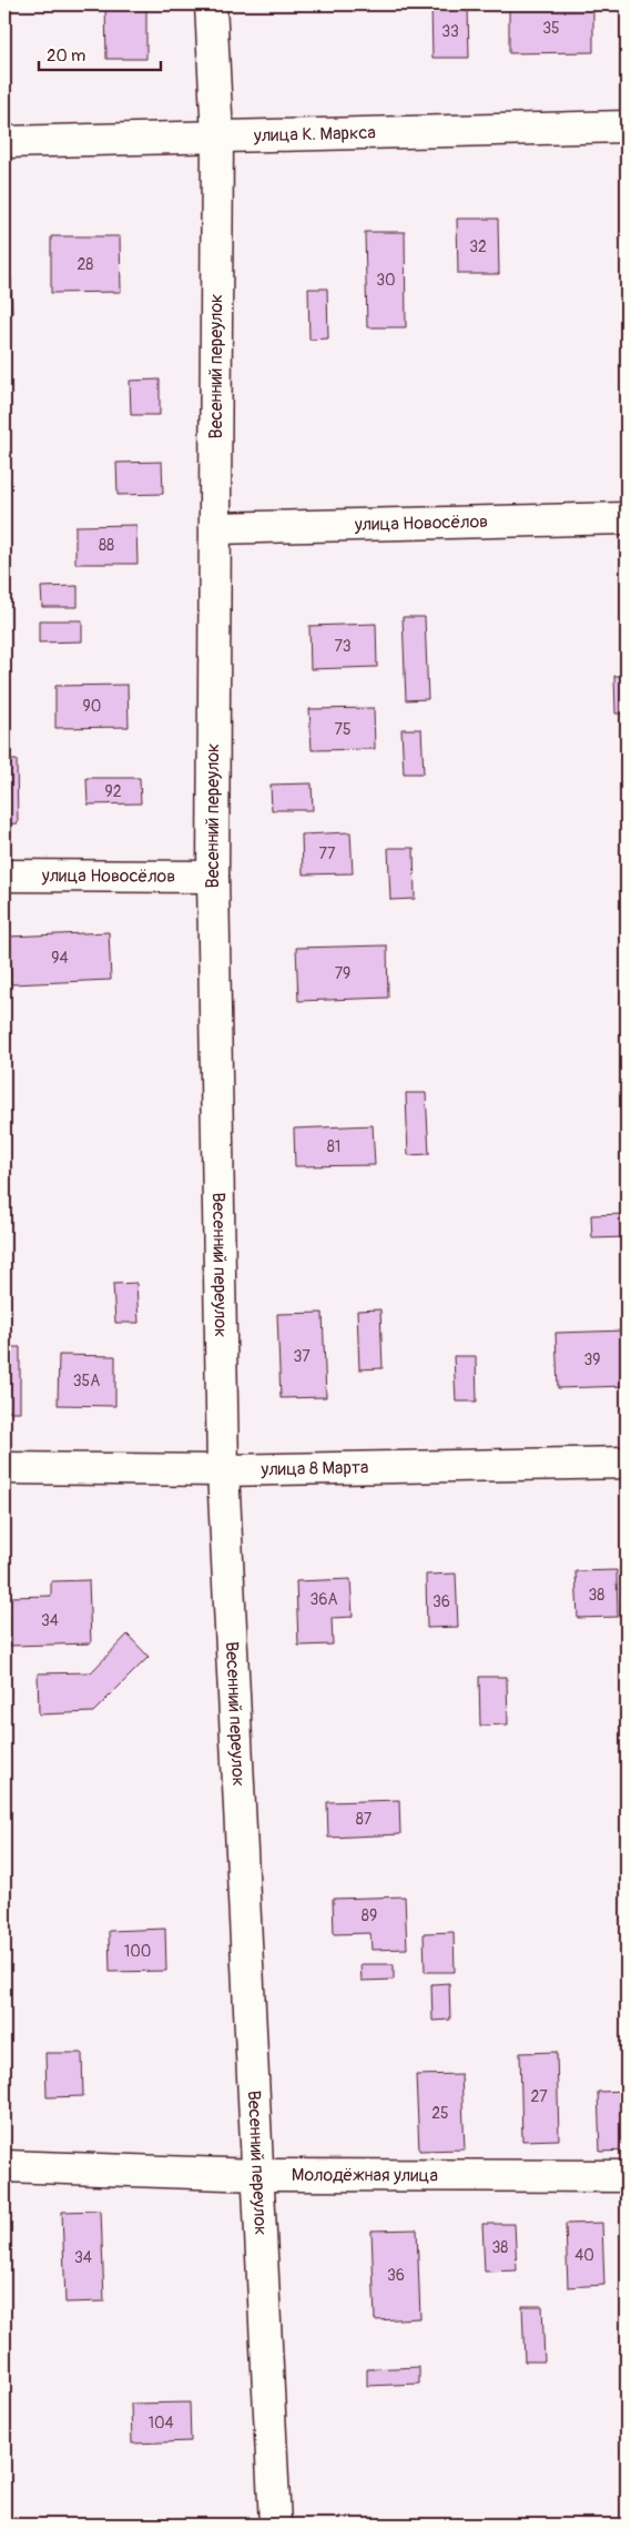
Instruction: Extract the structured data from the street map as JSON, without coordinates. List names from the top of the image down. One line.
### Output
{"streets":{"street":["улица К. Маркса","Весенний переулок","улица Новосёлов","улица 8 Марта","Молодёжная улица"]},"crossings":[["улица К. Маркса","Весенний переулок"],["Весенний переулок","улица Новосёлов"],["Весенний переулок","улица 8 Марта"],["Весенний переулок","Молодёжная улица"]],"house_numbers":["35","33","32","28","30","88","73","90","75","92","77","94","79","81","37","39","35А","38","36А","36","34","87","89","100","27","25","38","40","34","36","104"],"scale_bar":"20 m"}
